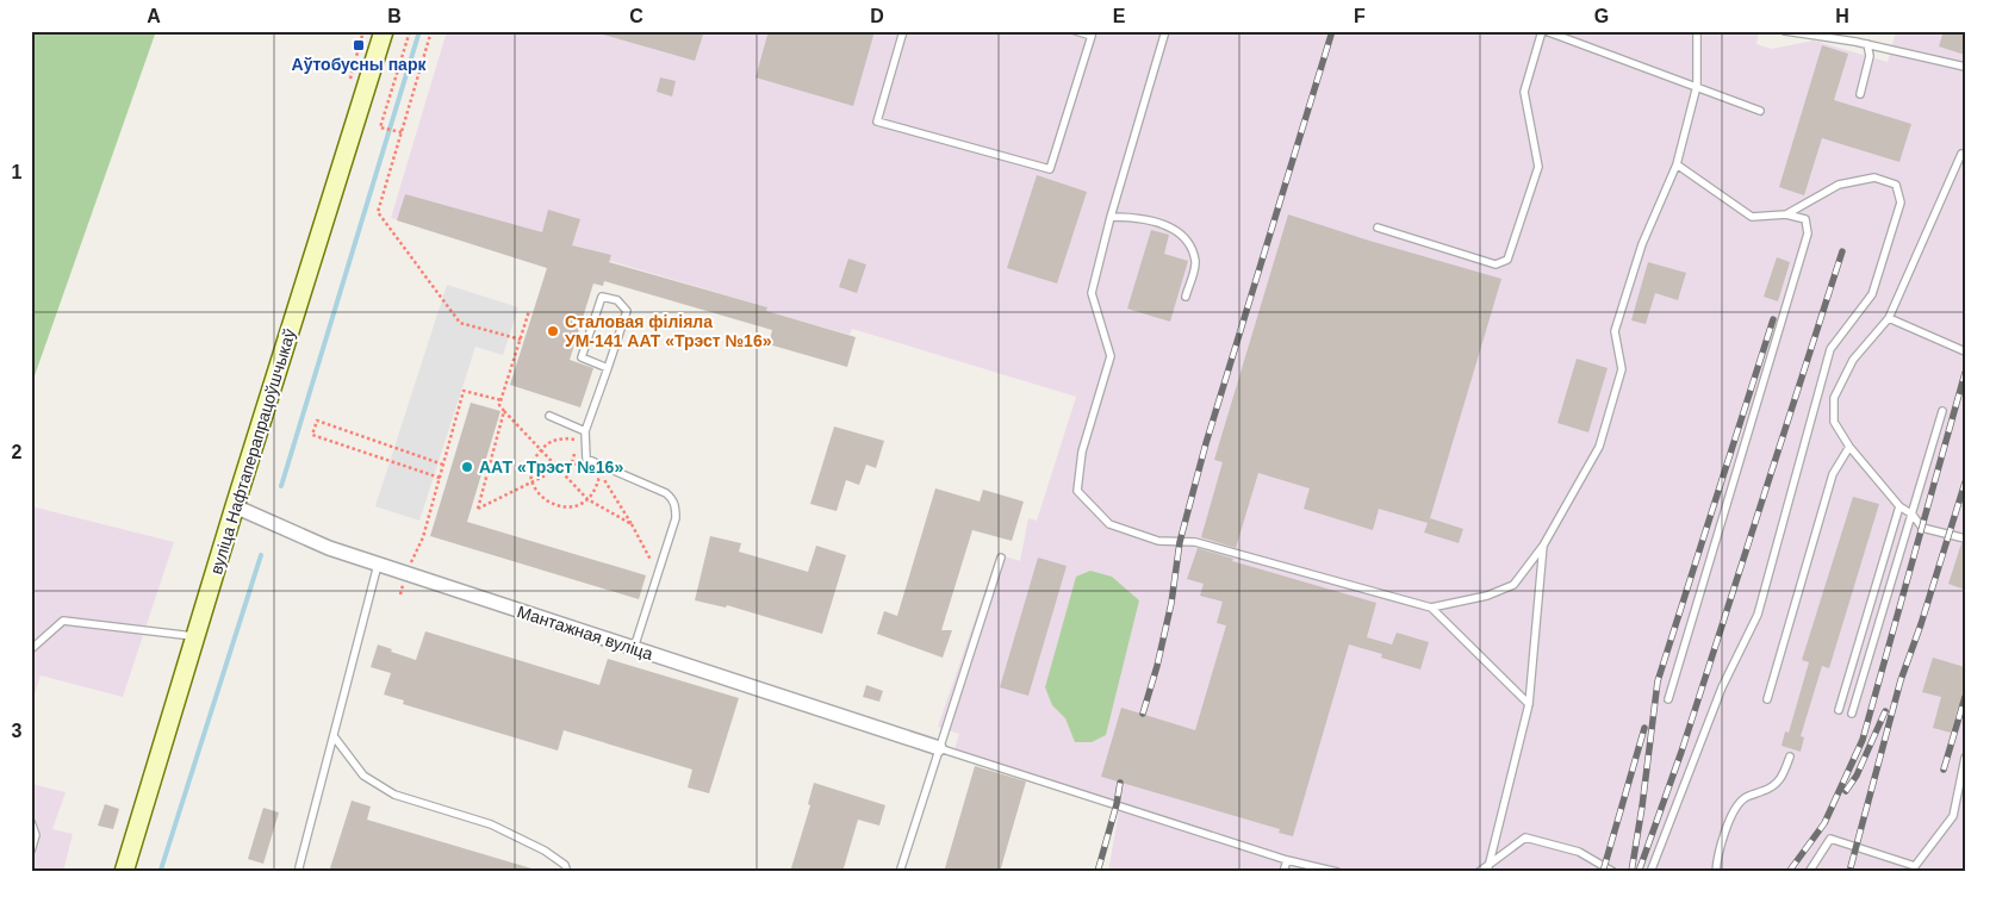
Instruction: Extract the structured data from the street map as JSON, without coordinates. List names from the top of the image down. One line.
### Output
{"streets":{"main road":["вуліца Нафтаперапрацоўшчыкаў"],"street":["Мантажная вуліца"]},"crossings":[["вуліца Нафтаперапрацоўшчыкаў","Мантажная вуліца"]],"places":{"transit":["Аўтобусны парк"],"other":["Сталовая філіяла УМ-141 ААТ «Трэст №16»","ААТ «Трэст №16»"]},"grid":{"columns":["A","B","C","D","E","F","G","H"],"rows":["1","2","3"]}}
